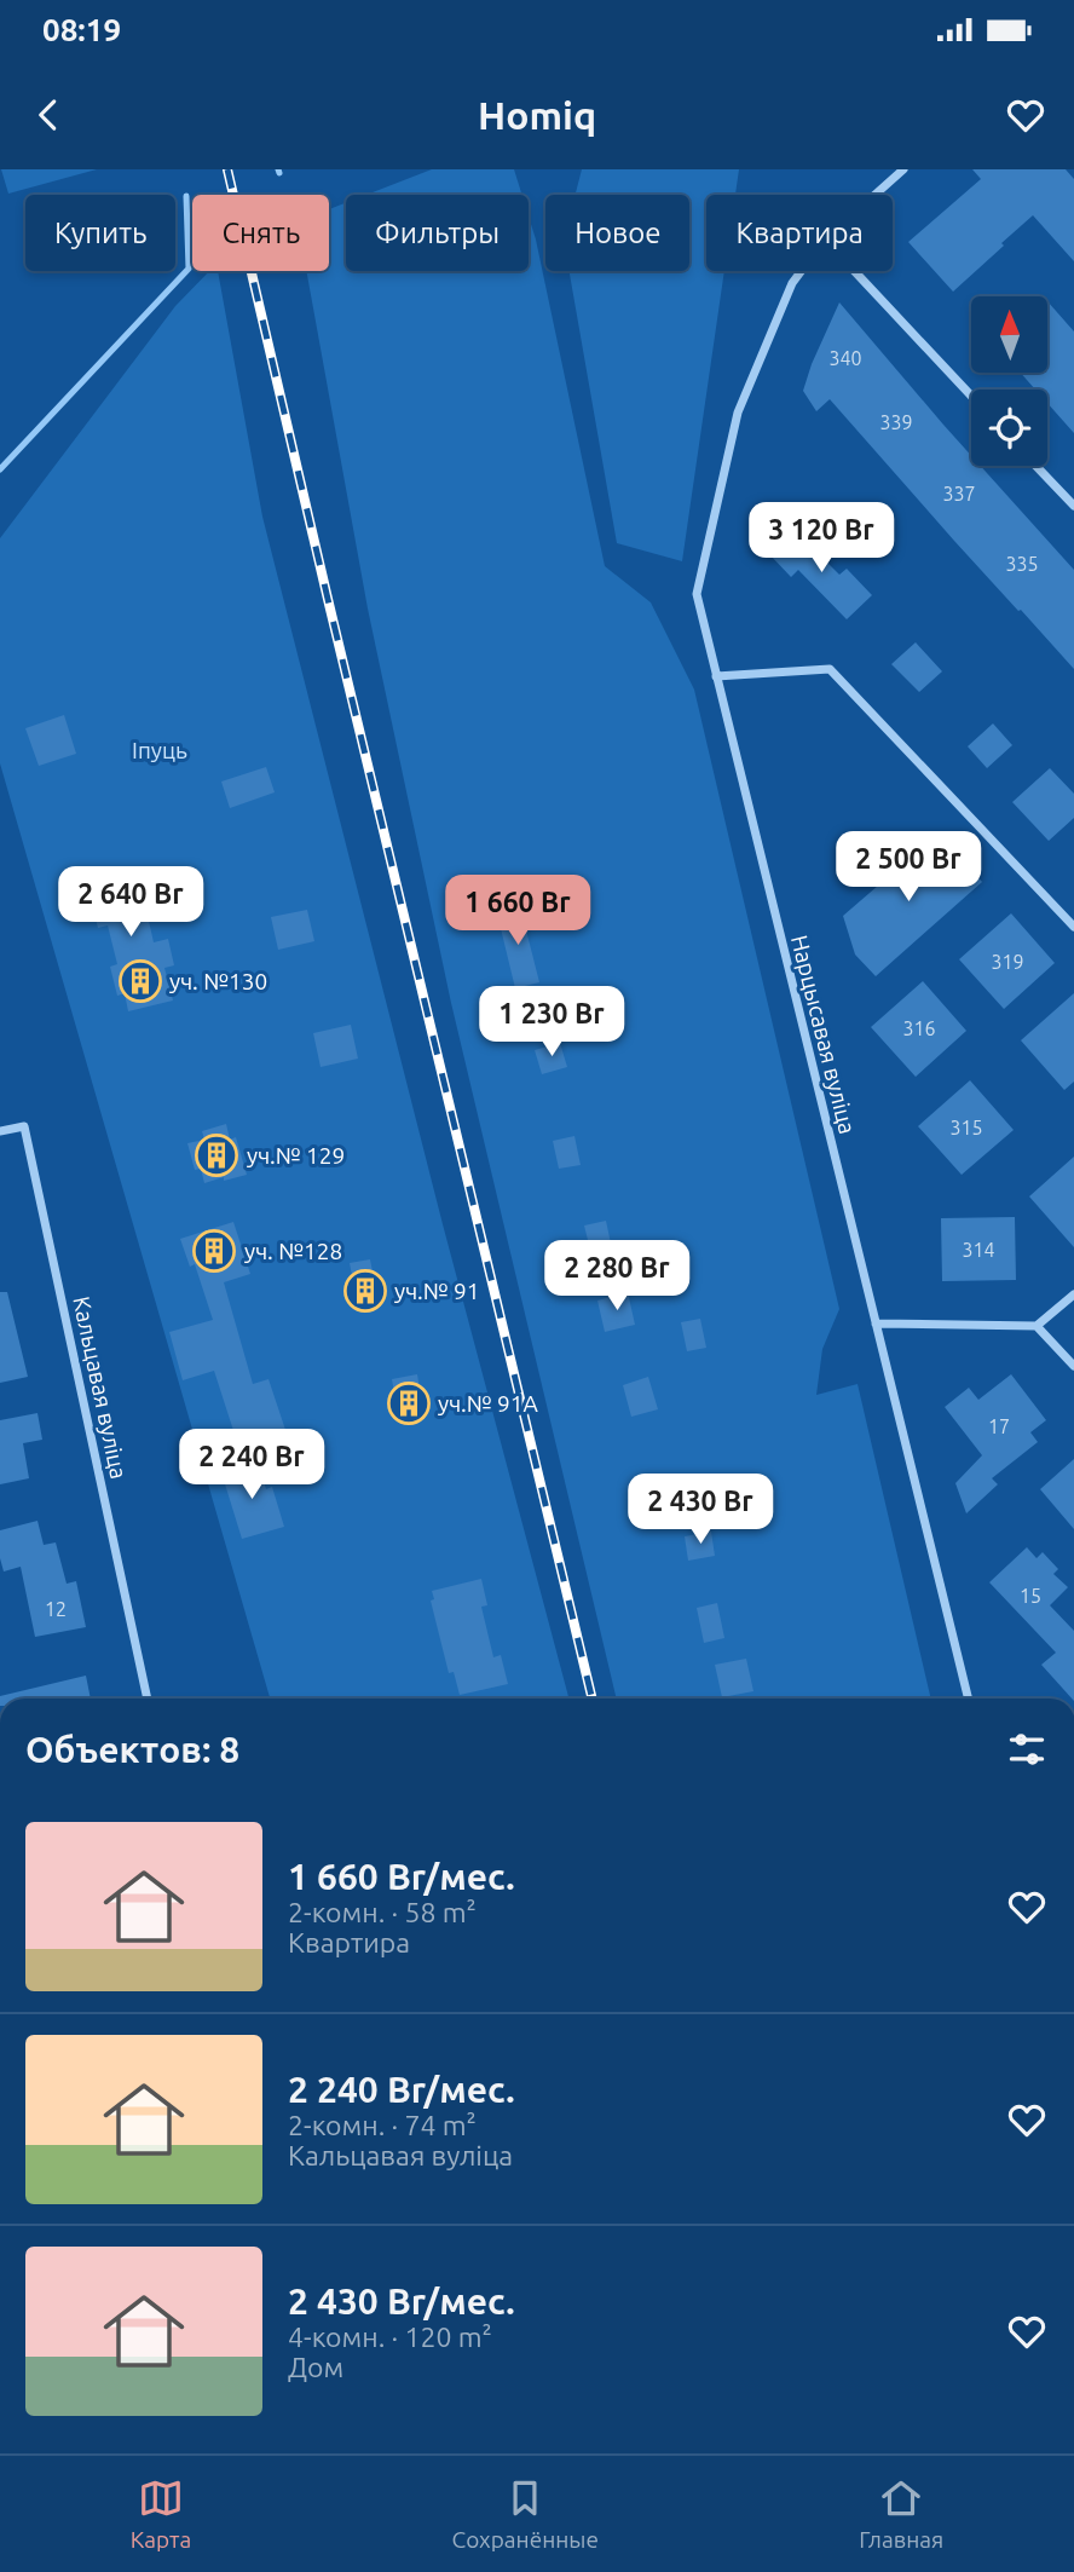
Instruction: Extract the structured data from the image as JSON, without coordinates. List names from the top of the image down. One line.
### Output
{"streets":{"street":["Нарцысавая вуліца","Кальцавая вуліца"]},"parks":["Іпуць"],"places":{"building":["уч. №130","уч.№ 129","уч. №128","уч.№ 91","уч.№ 91А"]},"house_numbers":["340","339","337","335","319","316","315","314","17","15","12"],"north":"top","page":{"status":"08:19","header":"Homiq","chip":["Купить","Снять","Фильтры","Новое","Квартира"],"price":["3 120 Br","2 500 Br","2 640 Br","1 660 Br","1 230 Br","2 280 Br","2 240 Br","2 430 Br"],"heading":"Объектов: 8","list":[{"name":"1 660 Br/мес.","note":"2-комн. · 58 m² · Квартира"},{"name":"2 240 Br/мес.","note":"2-комн. · 74 m² · Кальцавая вуліца"},{"name":"2 430 Br/мес.","note":"4-комн. · 120 m² · Дом"}],"tabs":["Карта","Сохранённые","Главная"]}}
